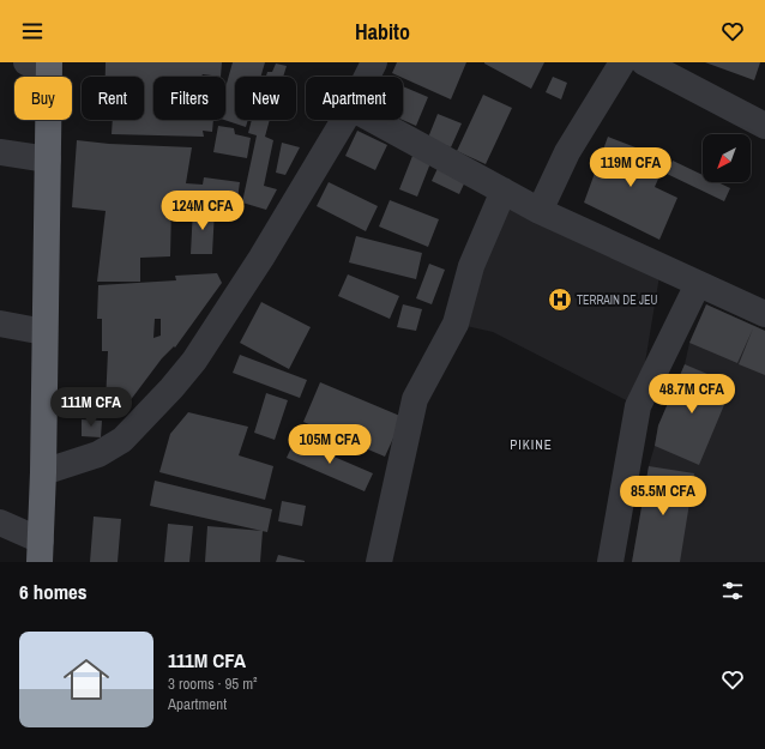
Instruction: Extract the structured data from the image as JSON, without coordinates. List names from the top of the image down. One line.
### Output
{"districts":["PIKINE"],"places":{"hospital":["TERRAIN DE JEU"]},"north":"bottom left","page":{"header":"Habito","chip":["Buy","Rent","Filters","New","Apartment"],"price":["119M CFA","124M CFA","48.7M CFA","111M CFA","105M CFA","85.5M CFA"],"heading":"6 homes","list":[{"name":"111M CFA","note":"3 rooms · 95 m² · Apartment"}]}}
